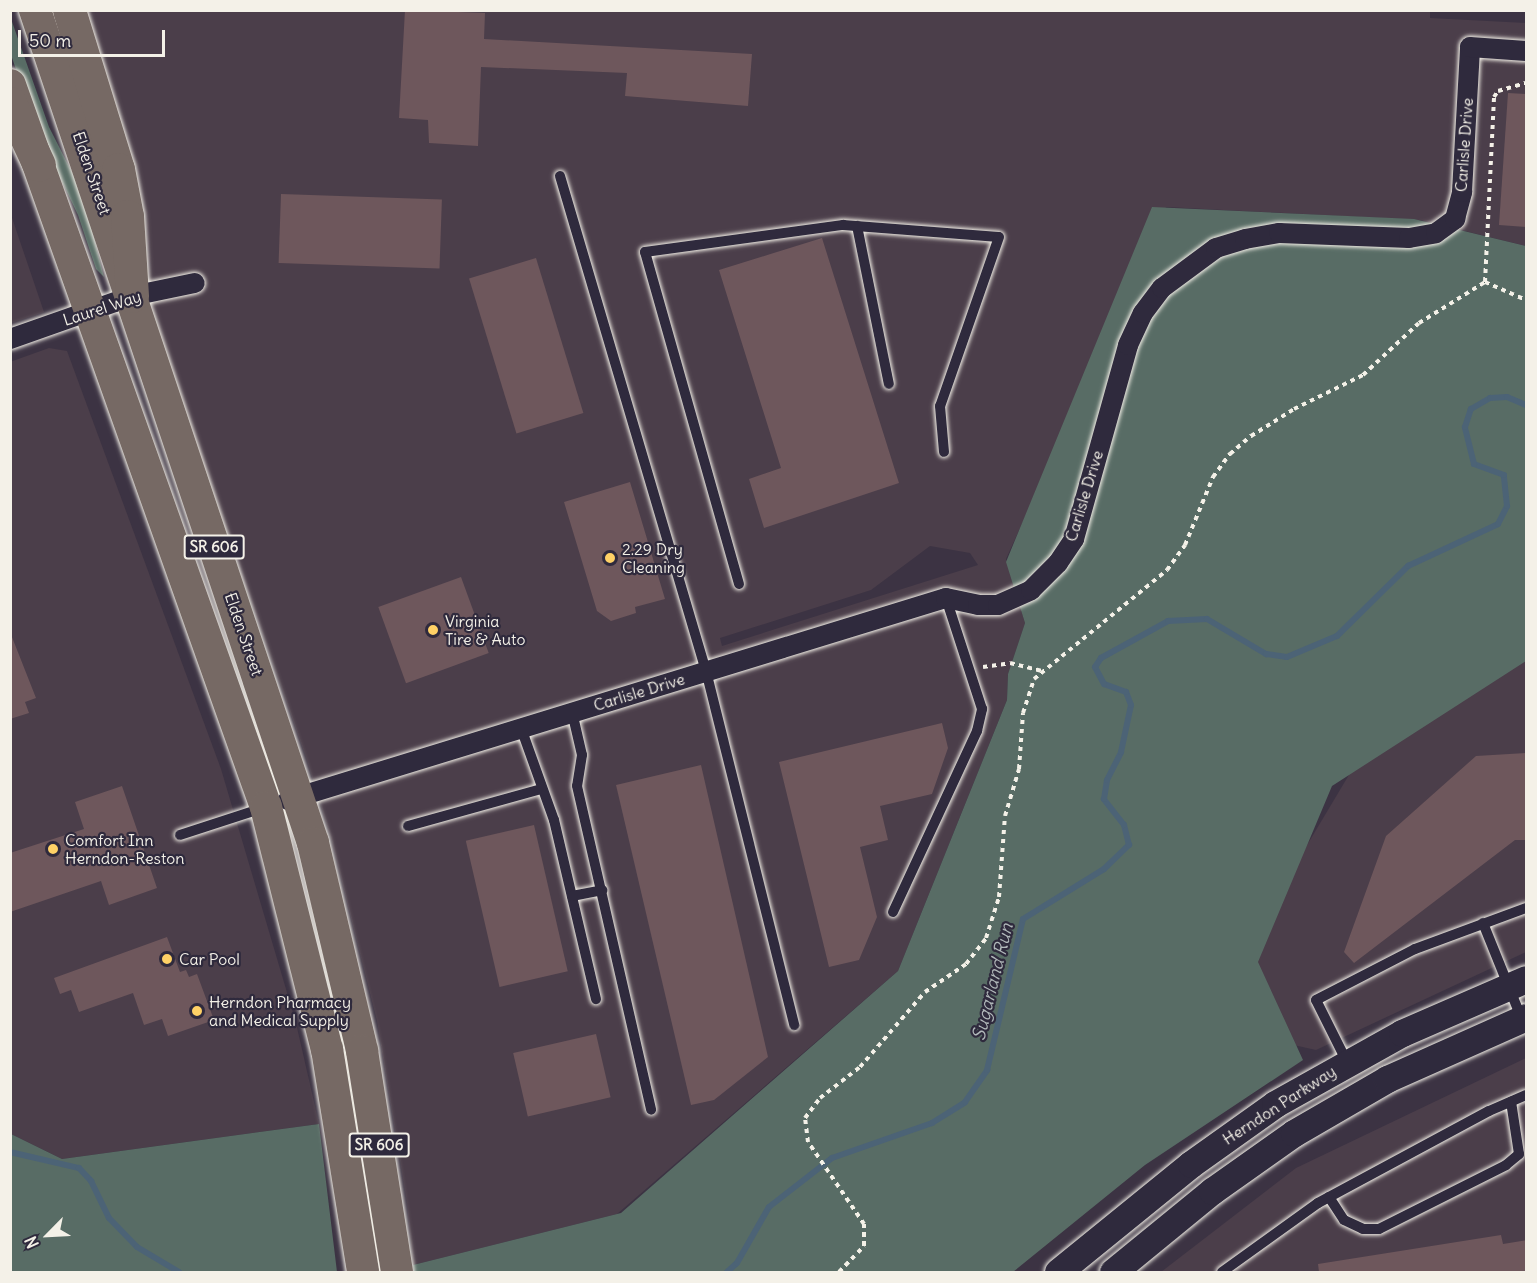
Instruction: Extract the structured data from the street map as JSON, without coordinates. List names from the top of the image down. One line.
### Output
{"streets":{"main road":["Elden Street","SR 606","Herndon Parkway"],"street":["Carlisle Drive","Laurel Way"]},"crossings":[["Carlisle Drive","Elden Street"],["Carlisle Drive","SR 606"],["Elden Street","Laurel Way"],["Laurel Way","SR 606"]],"water":["Sugarland Run"],"places":["2.29 Dry Cleaning","Virginia Tire & Auto","Comfort Inn Herndon-Reston","Car Pool","Herndon Pharmacy and Medical Supply"],"scale_bar":"50 m","north":"bottom left"}
